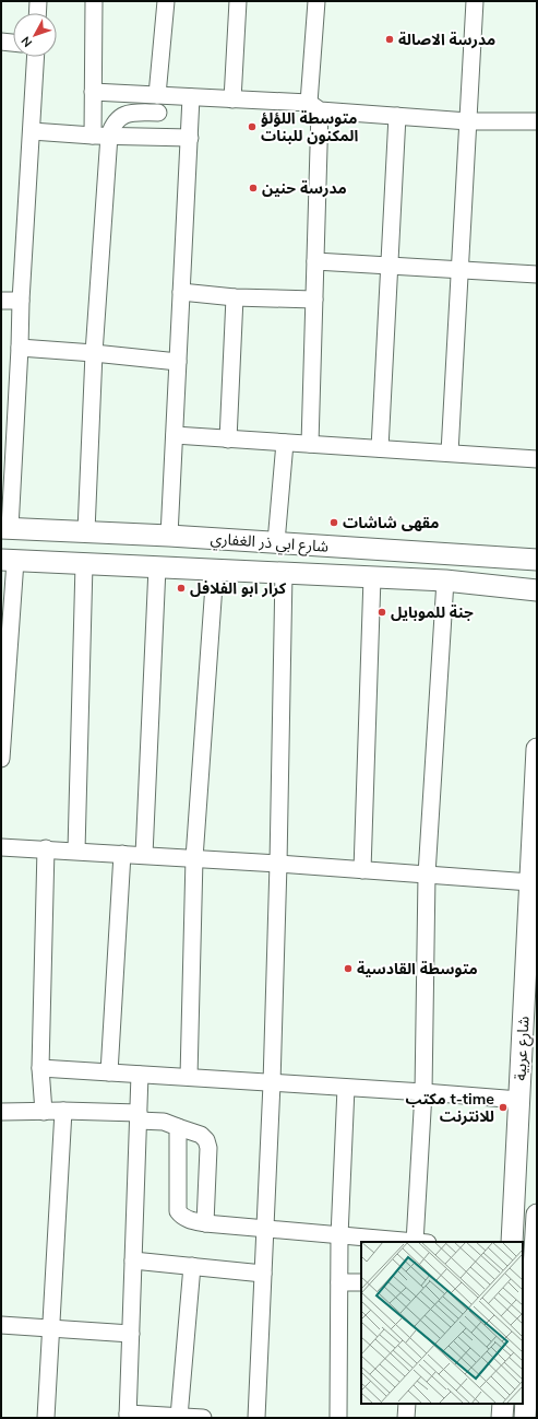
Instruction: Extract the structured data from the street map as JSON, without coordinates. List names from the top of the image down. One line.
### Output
{"streets":{"main road":["شارع ابي ذر الغفاري","شارع عربية"]},"places":["مدرسة الاصالة","متوسطة اللؤلؤ المكنون للبنات","مدرسة حنين","مقهى شاشات","كرار ابو الفلافل","جنة للموبايل","متوسطة القادسية","مكتب t-time للانترنت"],"north":"bottom left"}
